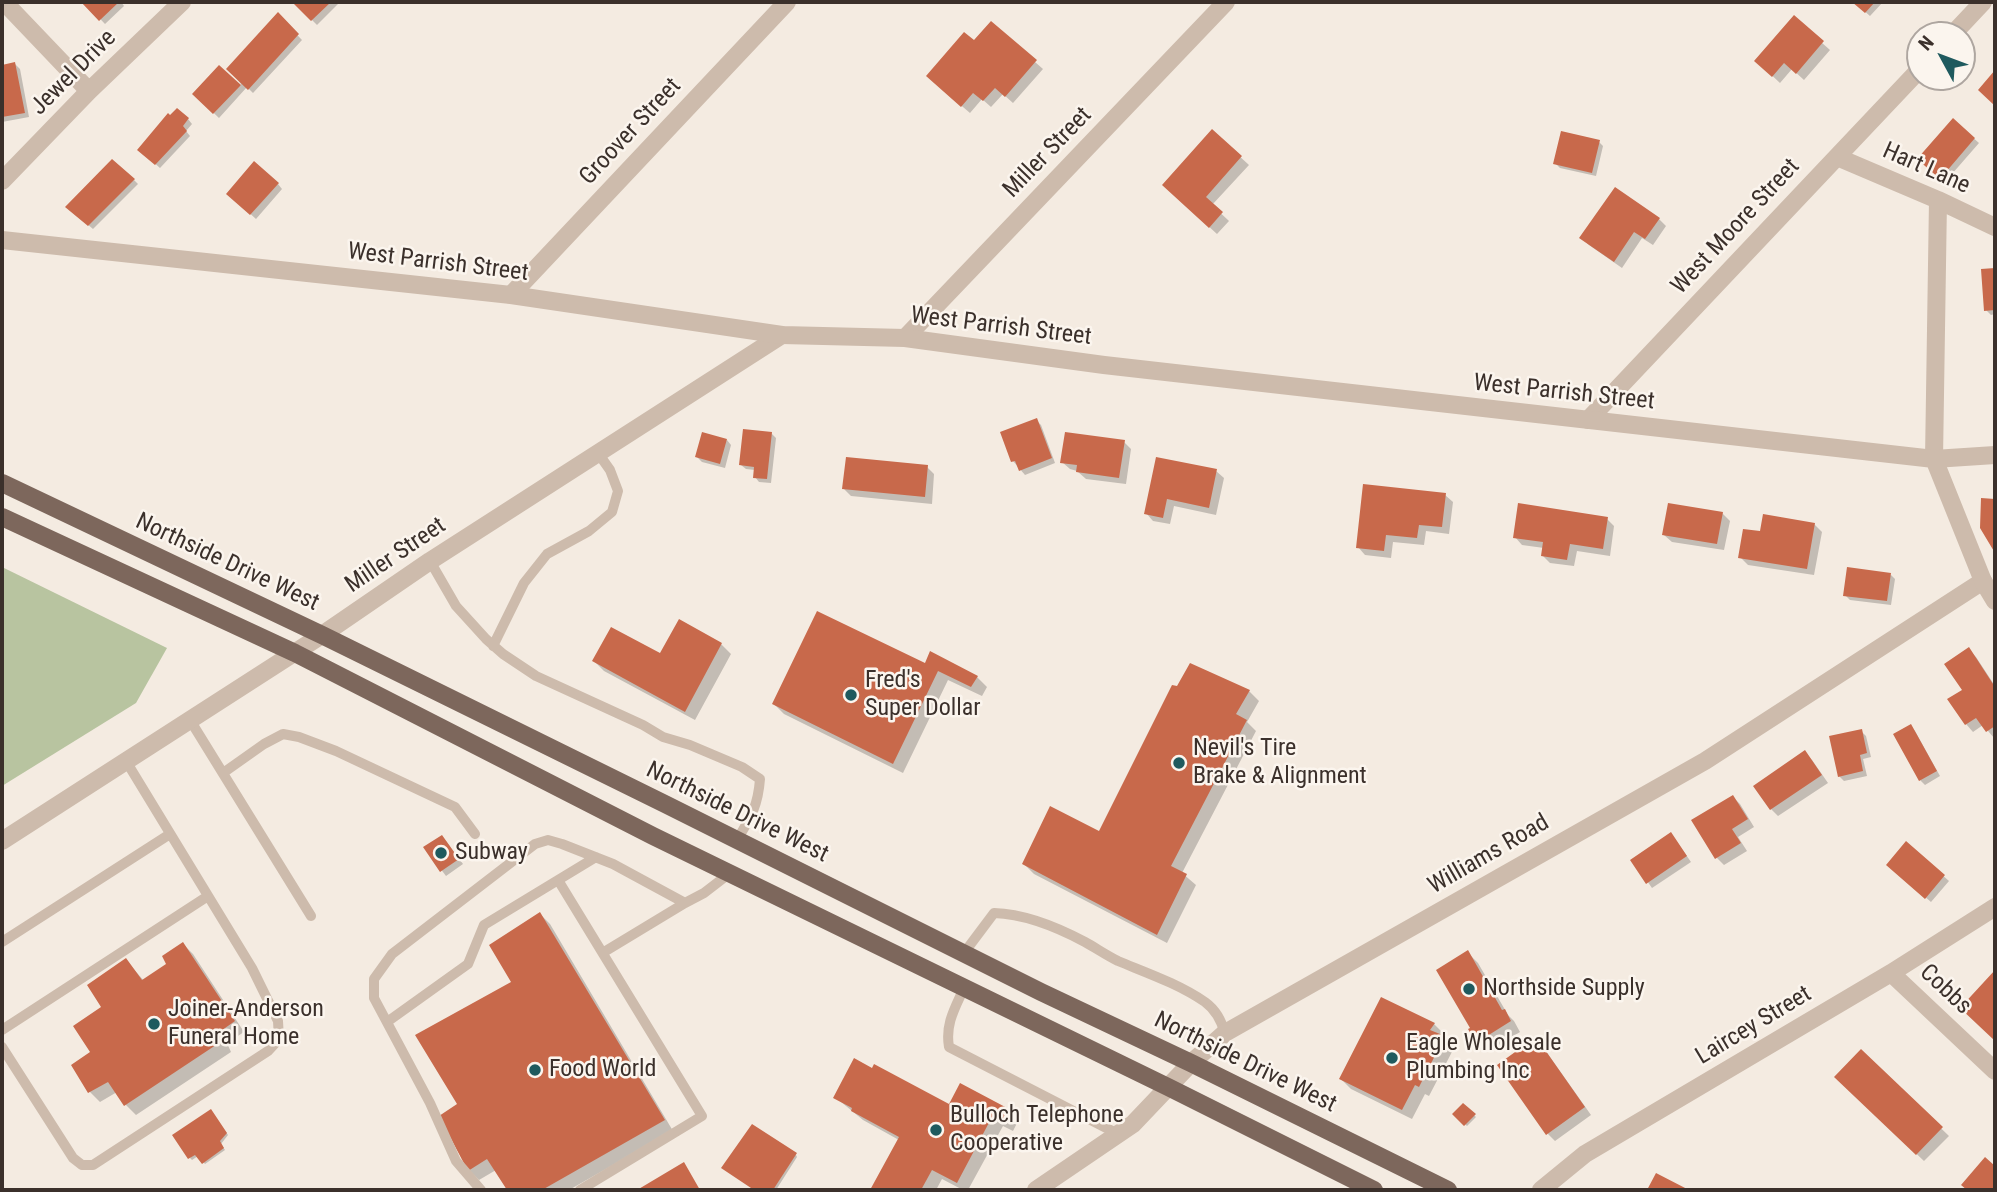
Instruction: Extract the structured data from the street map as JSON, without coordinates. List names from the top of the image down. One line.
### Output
{"streets":{"main road":["Northside Drive West"],"street":["Jewel Drive","Groover Street","Miller Street","Hart Lane","West Moore Street","West Parrish Street","Williams Road","Cobbs","Laircey Street"]},"crossings":[["Groover Street","West Parrish Street"],["Miller Street","West Parrish Street"],["Miller Street","Northside Drive West"],["Hart Lane","West Moore Street"],["West Moore Street","West Parrish Street"],["Northside Drive West","Williams Road"],["Cobbs","Laircey Street"]],"places":["Fred's Super Dollar","Nevil's Tire Brake & Alignment","Subway","Northside Supply","Joiner-Anderson Funeral Home","Eagle Wholesale Plumbing Inc","Food World","Bulloch Telephone Cooperative"],"north":"top left"}
